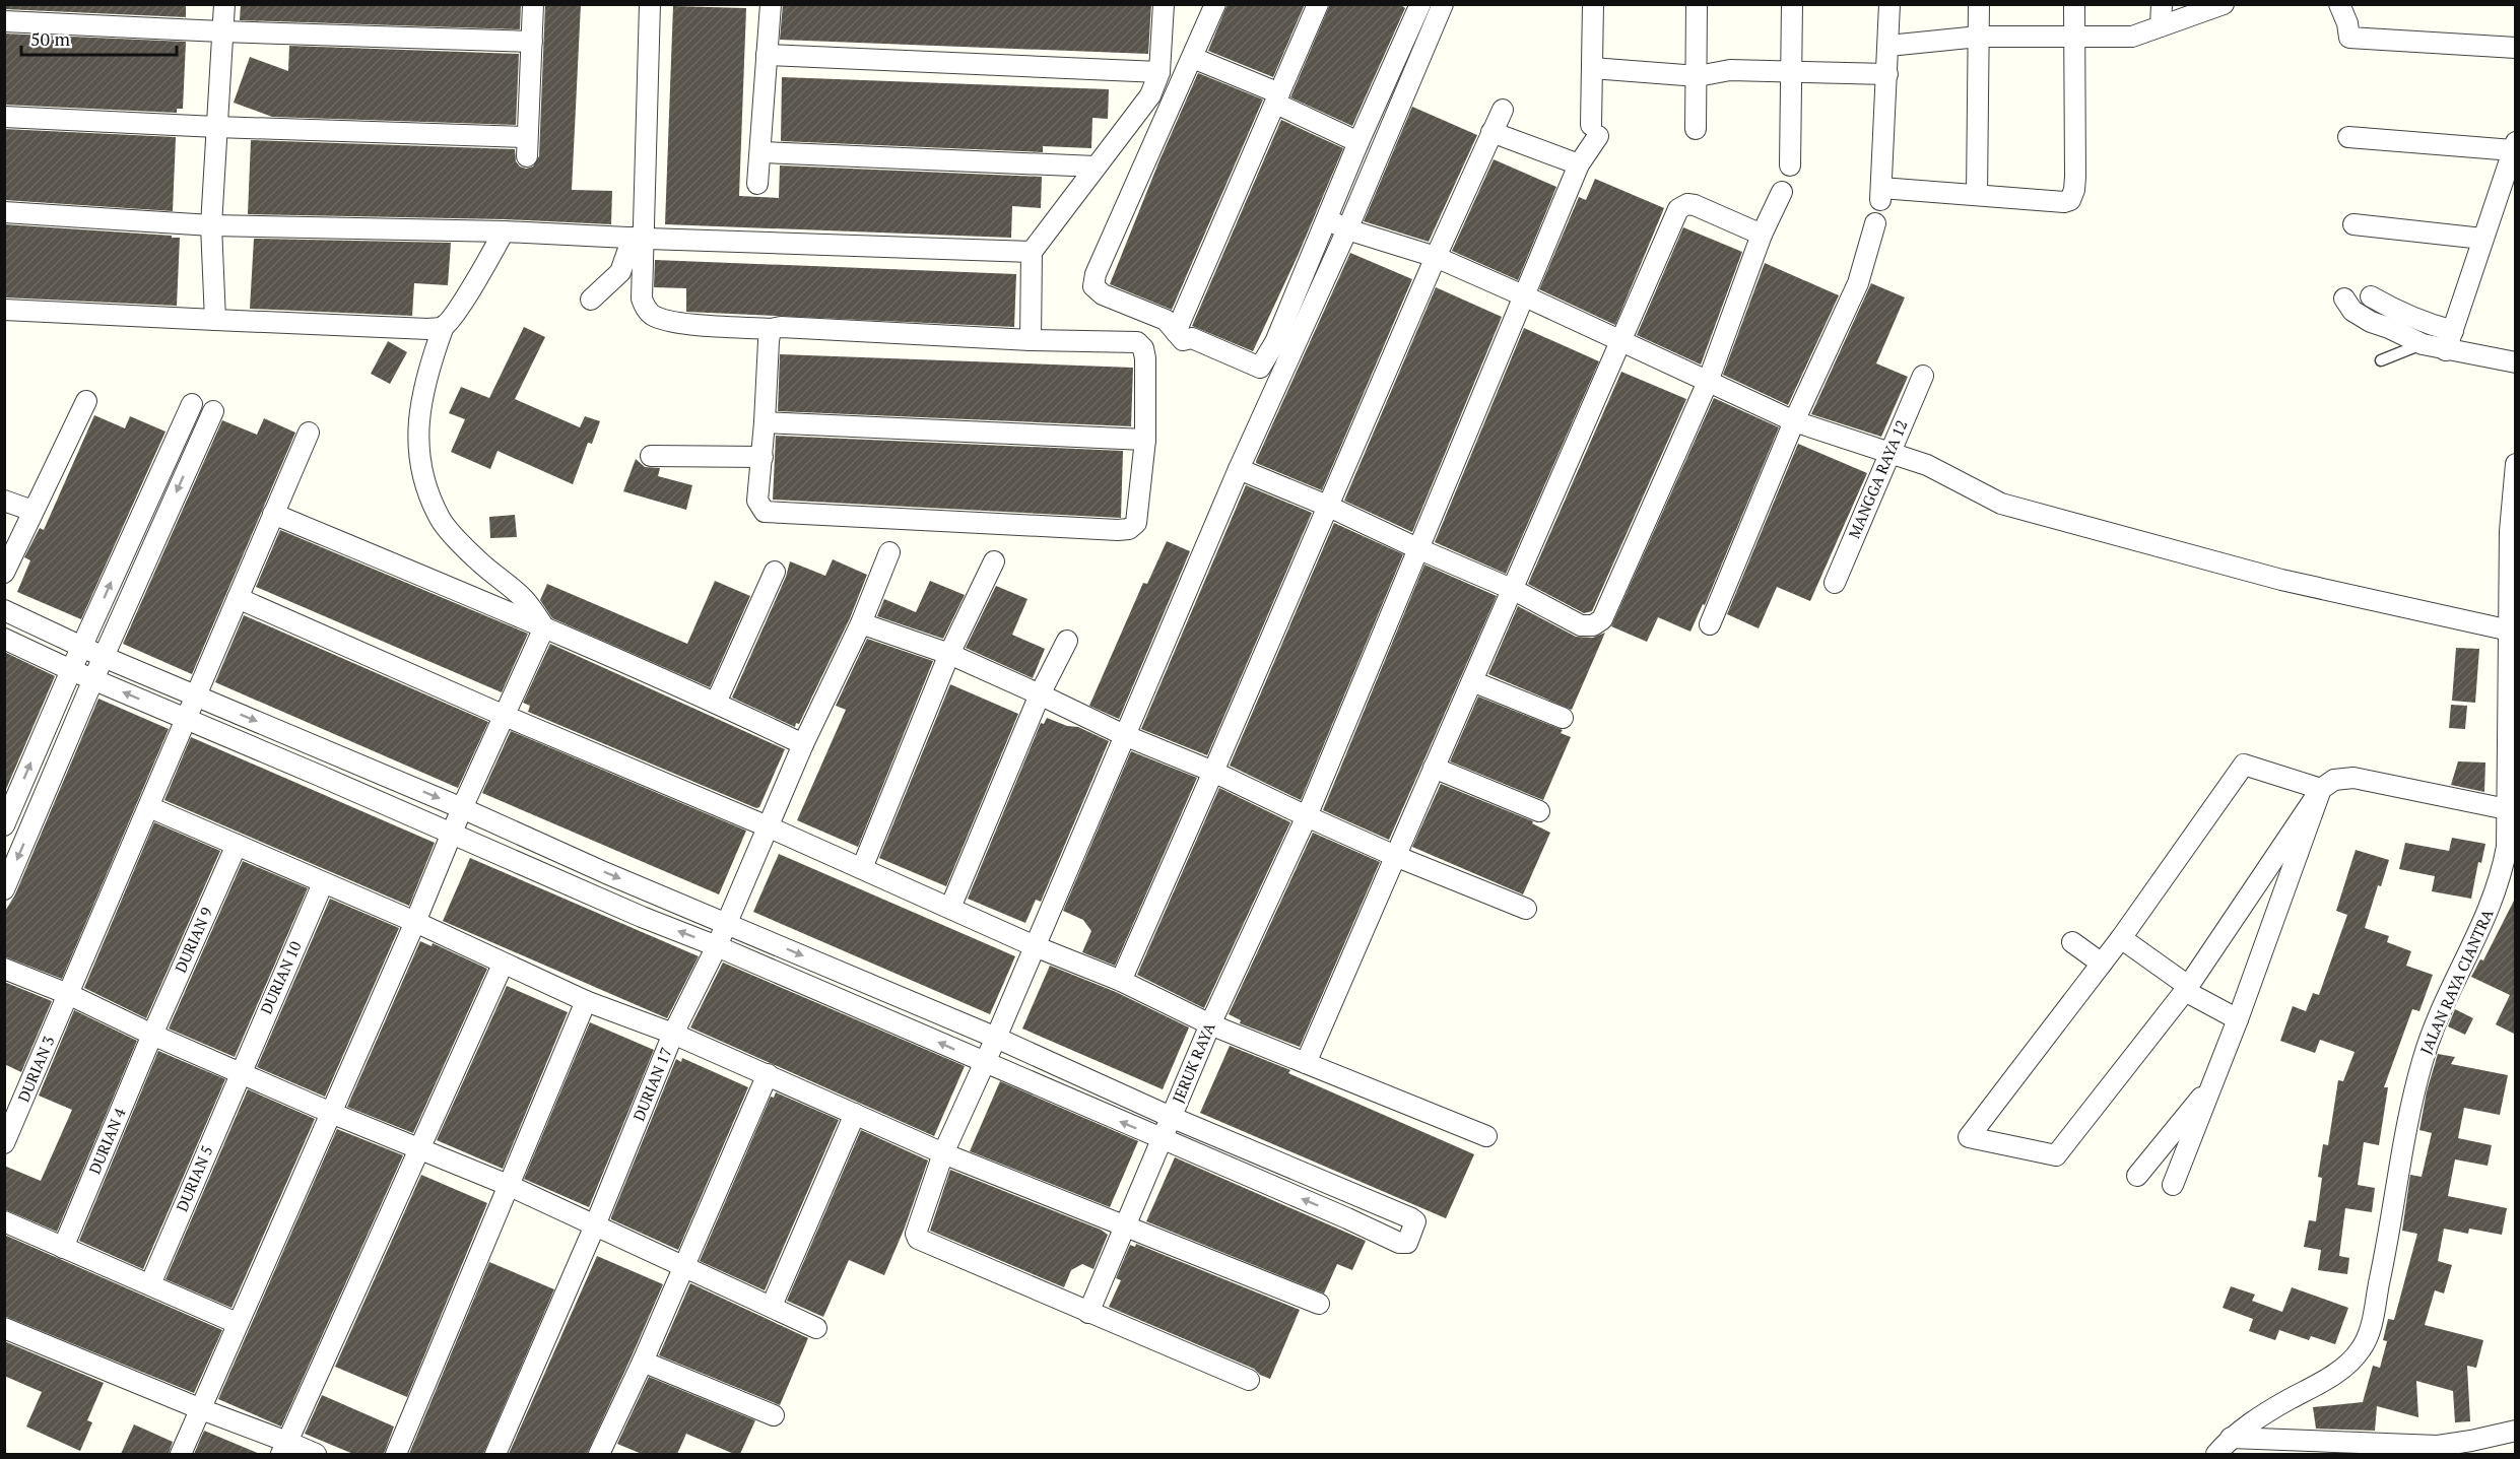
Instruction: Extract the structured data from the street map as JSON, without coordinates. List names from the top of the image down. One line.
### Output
{"streets":{"street":["MANGGA RAYA 12","DURIAN 9","DURIAN 10","JALAN RAYA CIANTRA","JERUK RAYA","DURIAN 3","DURIAN 17","DURIAN 4","DURIAN 5"]},"crossings":[["DURIAN 9","DURIAN 4"],["DURIAN 10","DURIAN 5"]],"scale_bar":"50 m"}
